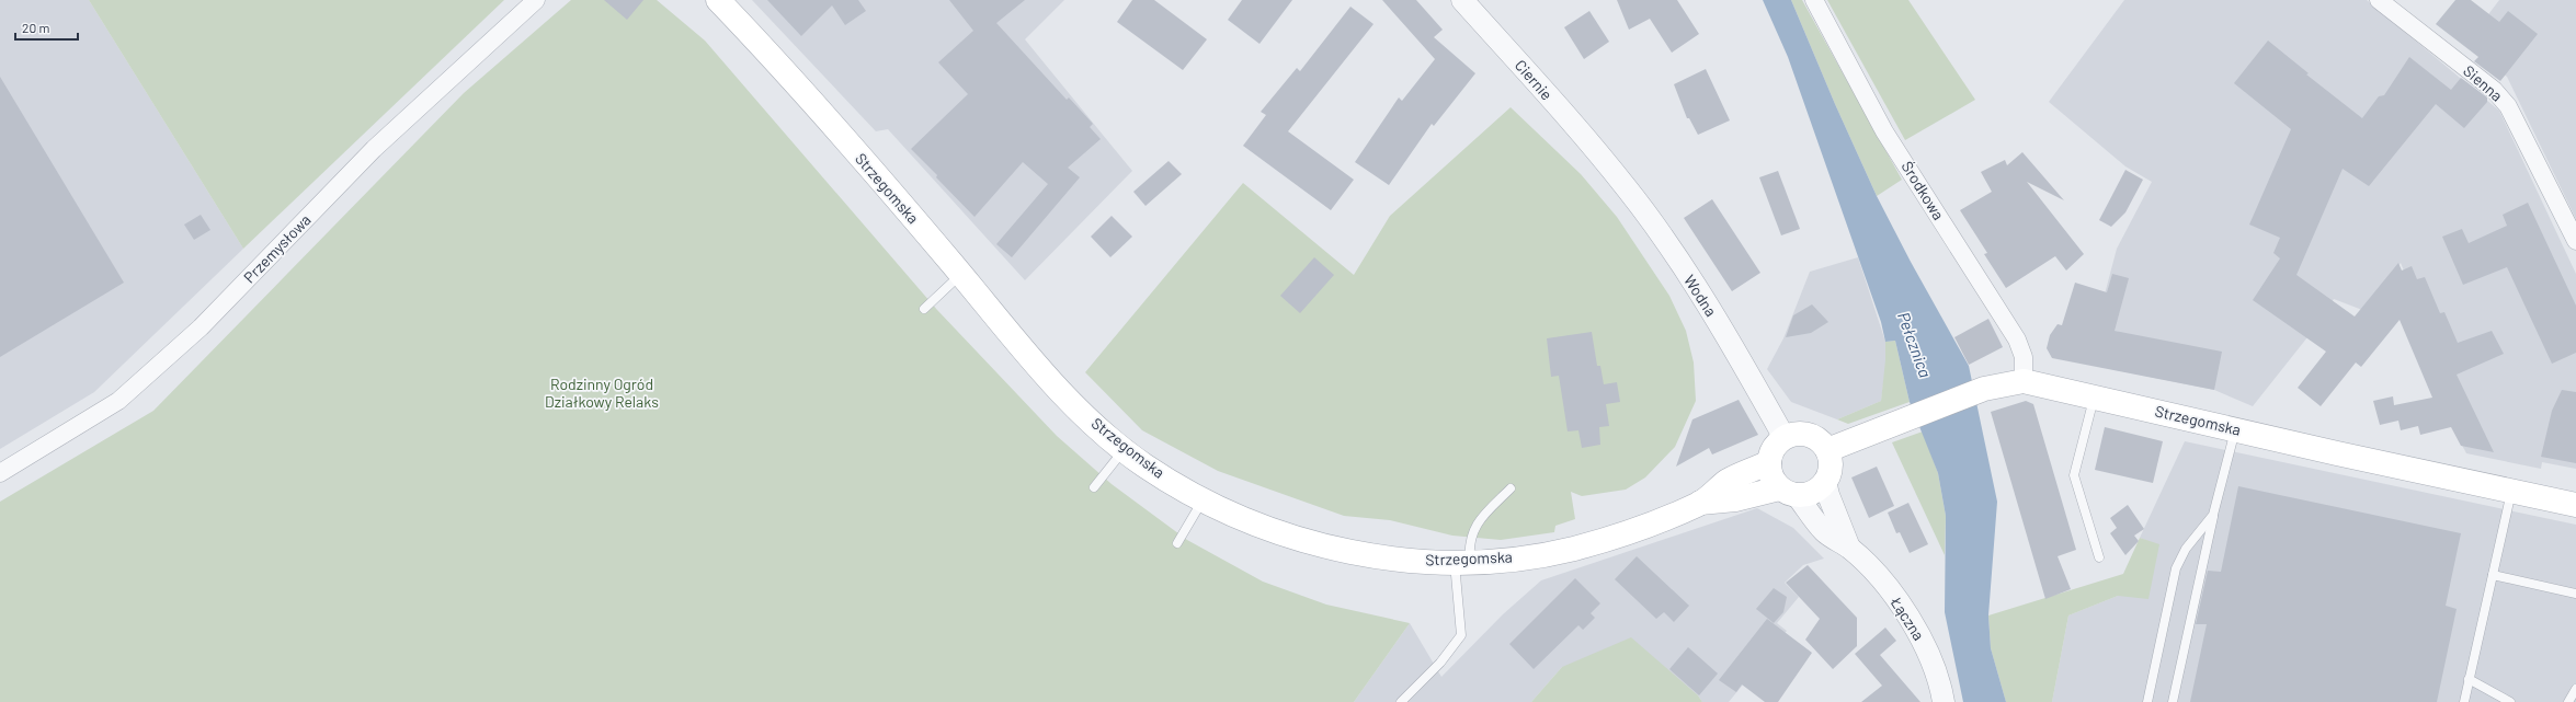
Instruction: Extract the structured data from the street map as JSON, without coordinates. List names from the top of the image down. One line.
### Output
{"streets":{"main road":["Strzegomska"],"street":["Ciernie","Sienna","Środkowa","Przemysłowa","Wodna","Łączna"]},"crossings":[["Ciernie","Wodna"],["Strzegomska","Środkowa"],["Strzegomska","Wodna"],["Strzegomska","Łączna"],["Wodna","Łączna"]],"water":["Pełcznica"],"parks":["Rodzinny Ogród Działkowy Relaks"],"scale_bar":"20 m"}
